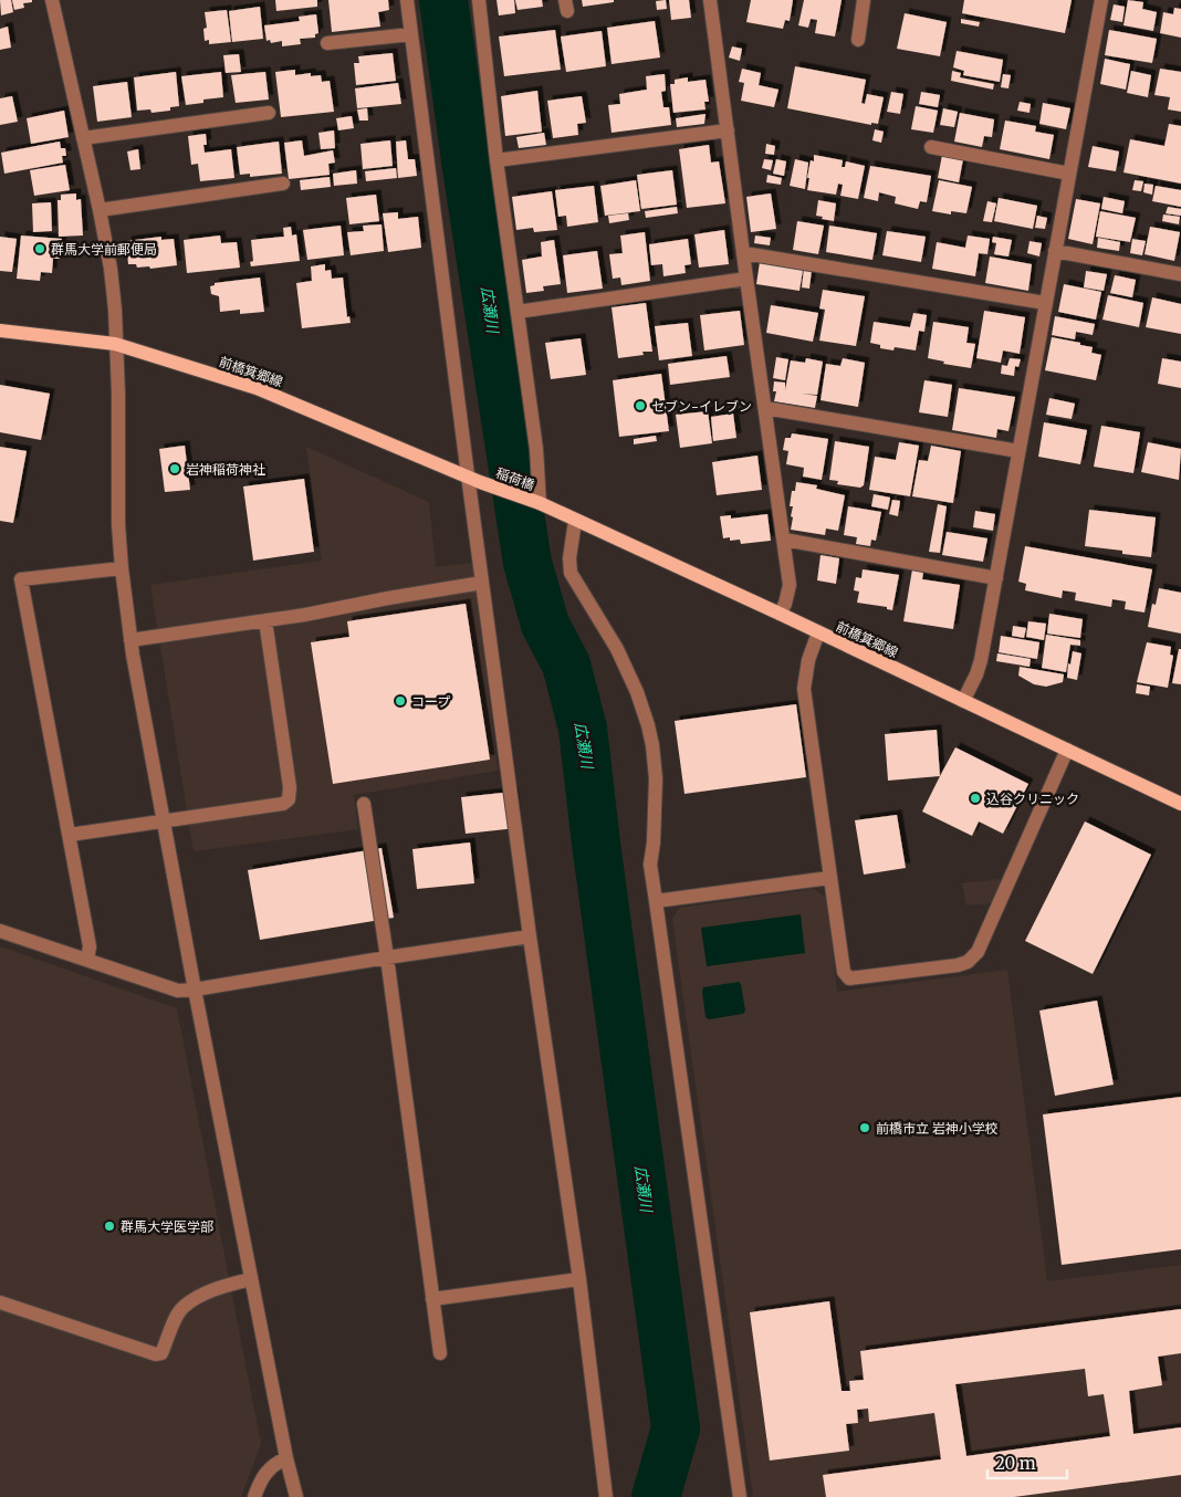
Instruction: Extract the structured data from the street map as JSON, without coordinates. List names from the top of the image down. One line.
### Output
{"streets":{"main road":["前橋箕郷線","稲荷橋"]},"crossings":[["前橋箕郷線","稲荷橋"]],"water":["広瀬川"],"places":["群馬大学前郵便局","セブン-イレブン","岩神稲荷神社","コープ","込谷クリニック","前橋市立 岩神小学校","群馬大学医学部"],"scale_bar":"20 m"}
